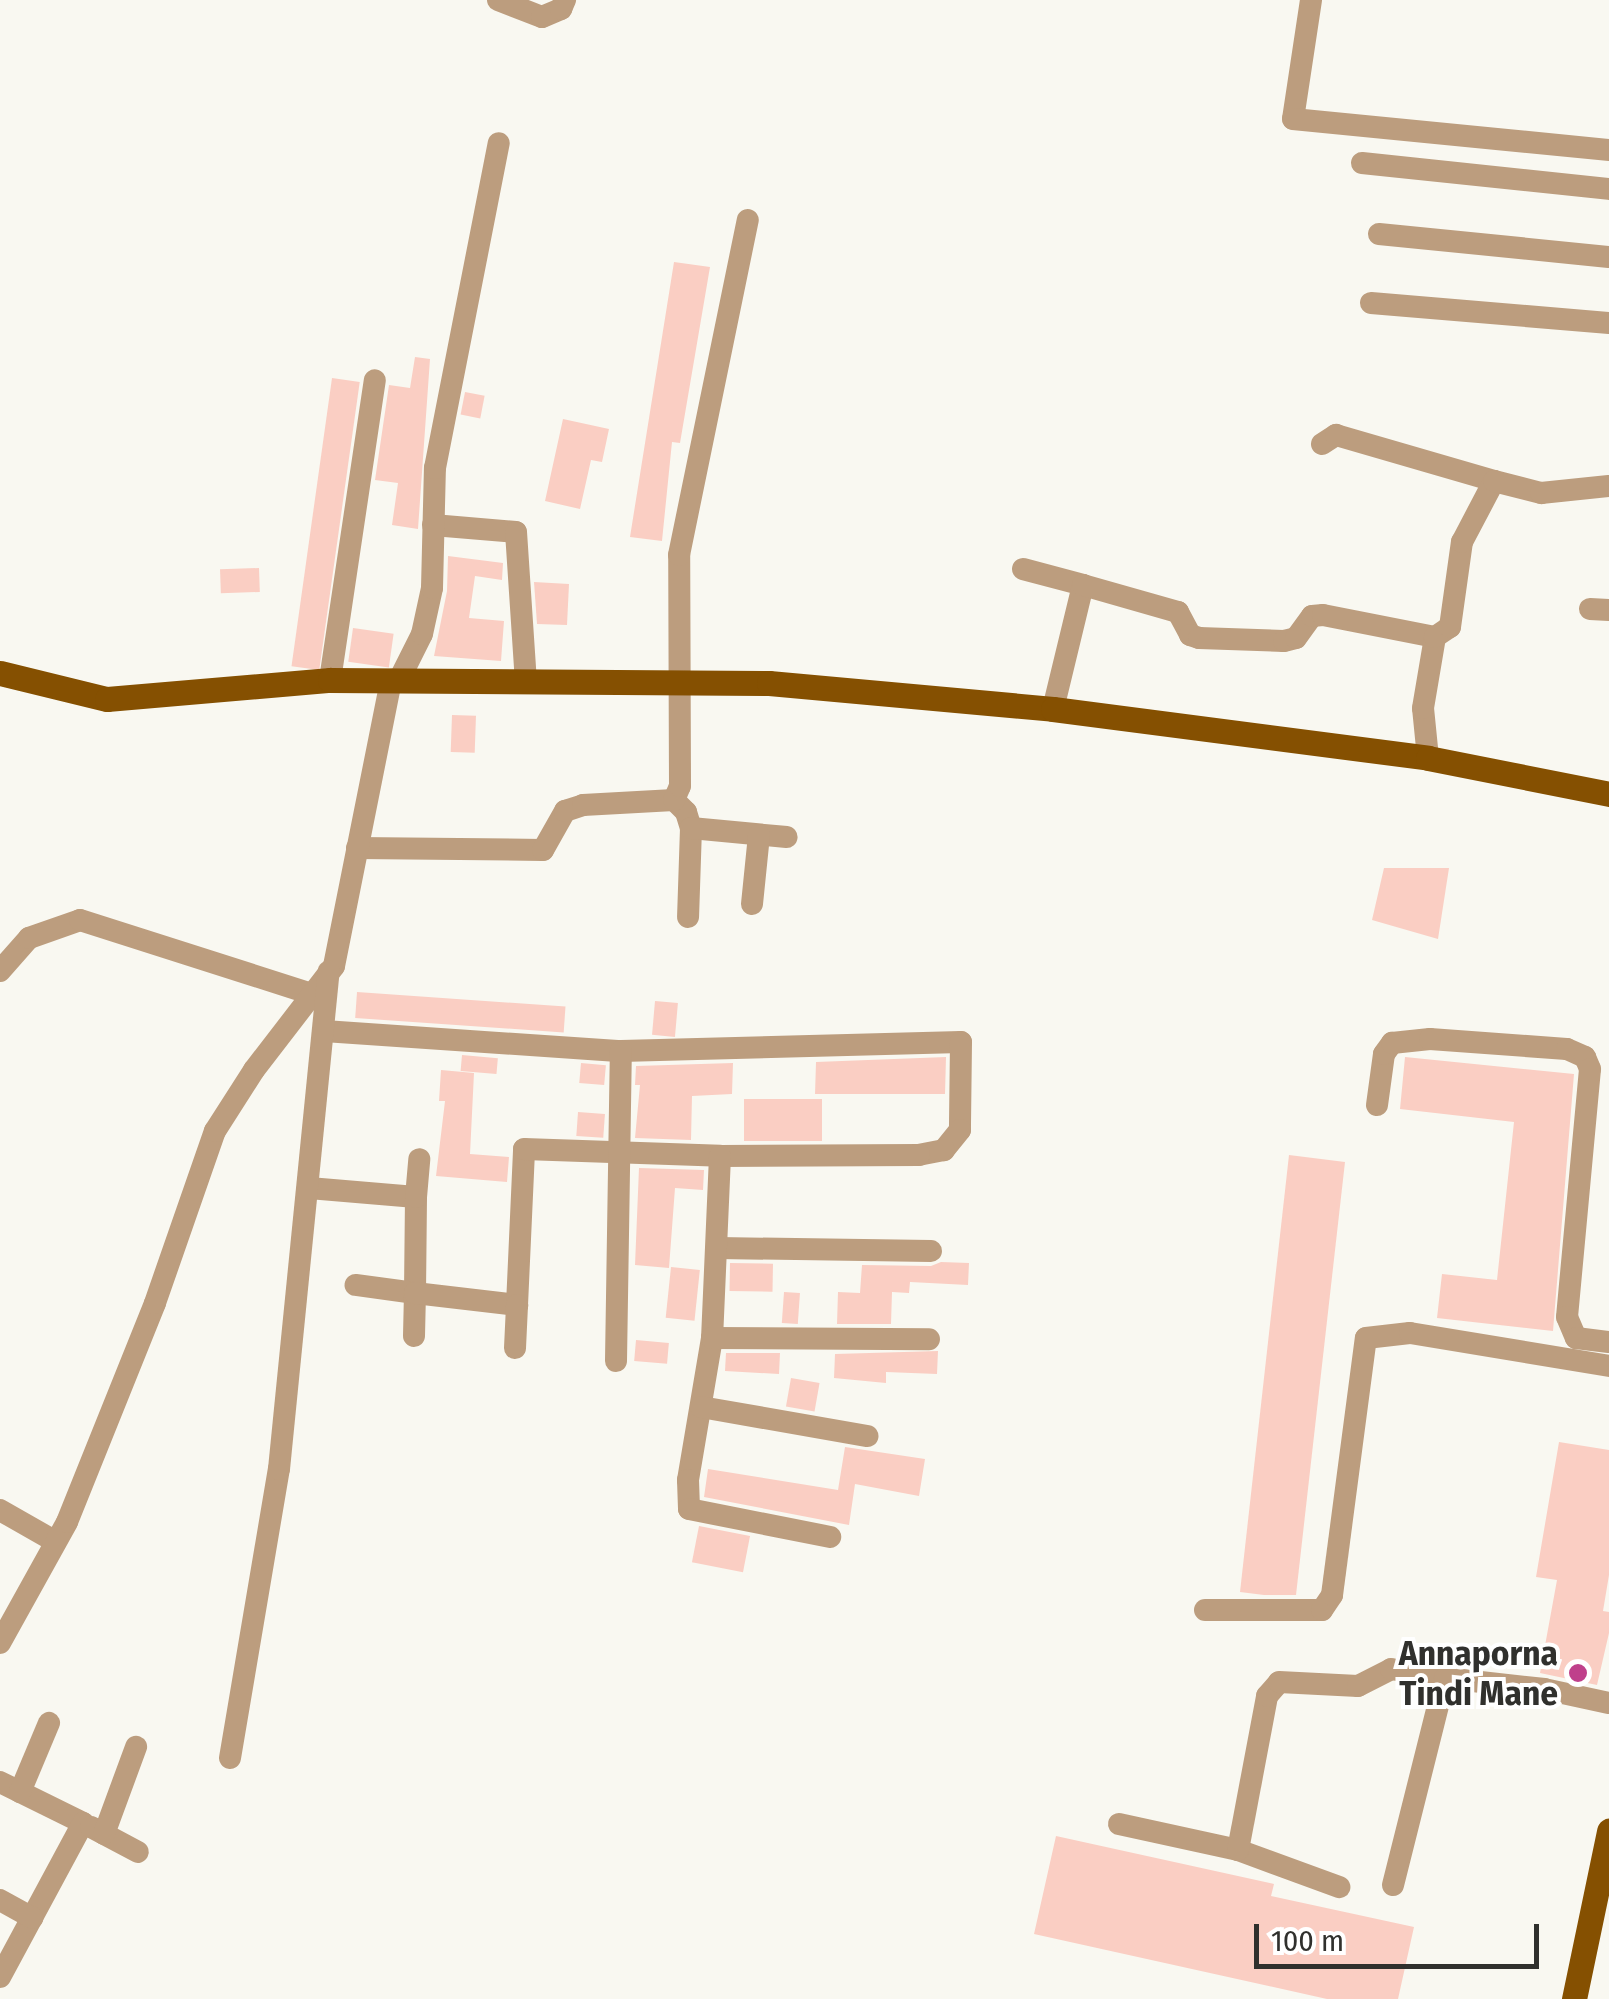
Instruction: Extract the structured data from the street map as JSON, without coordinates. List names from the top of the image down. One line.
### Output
{"places":["Annaporna Tindi Mane"],"scale_bar":"100 m"}
